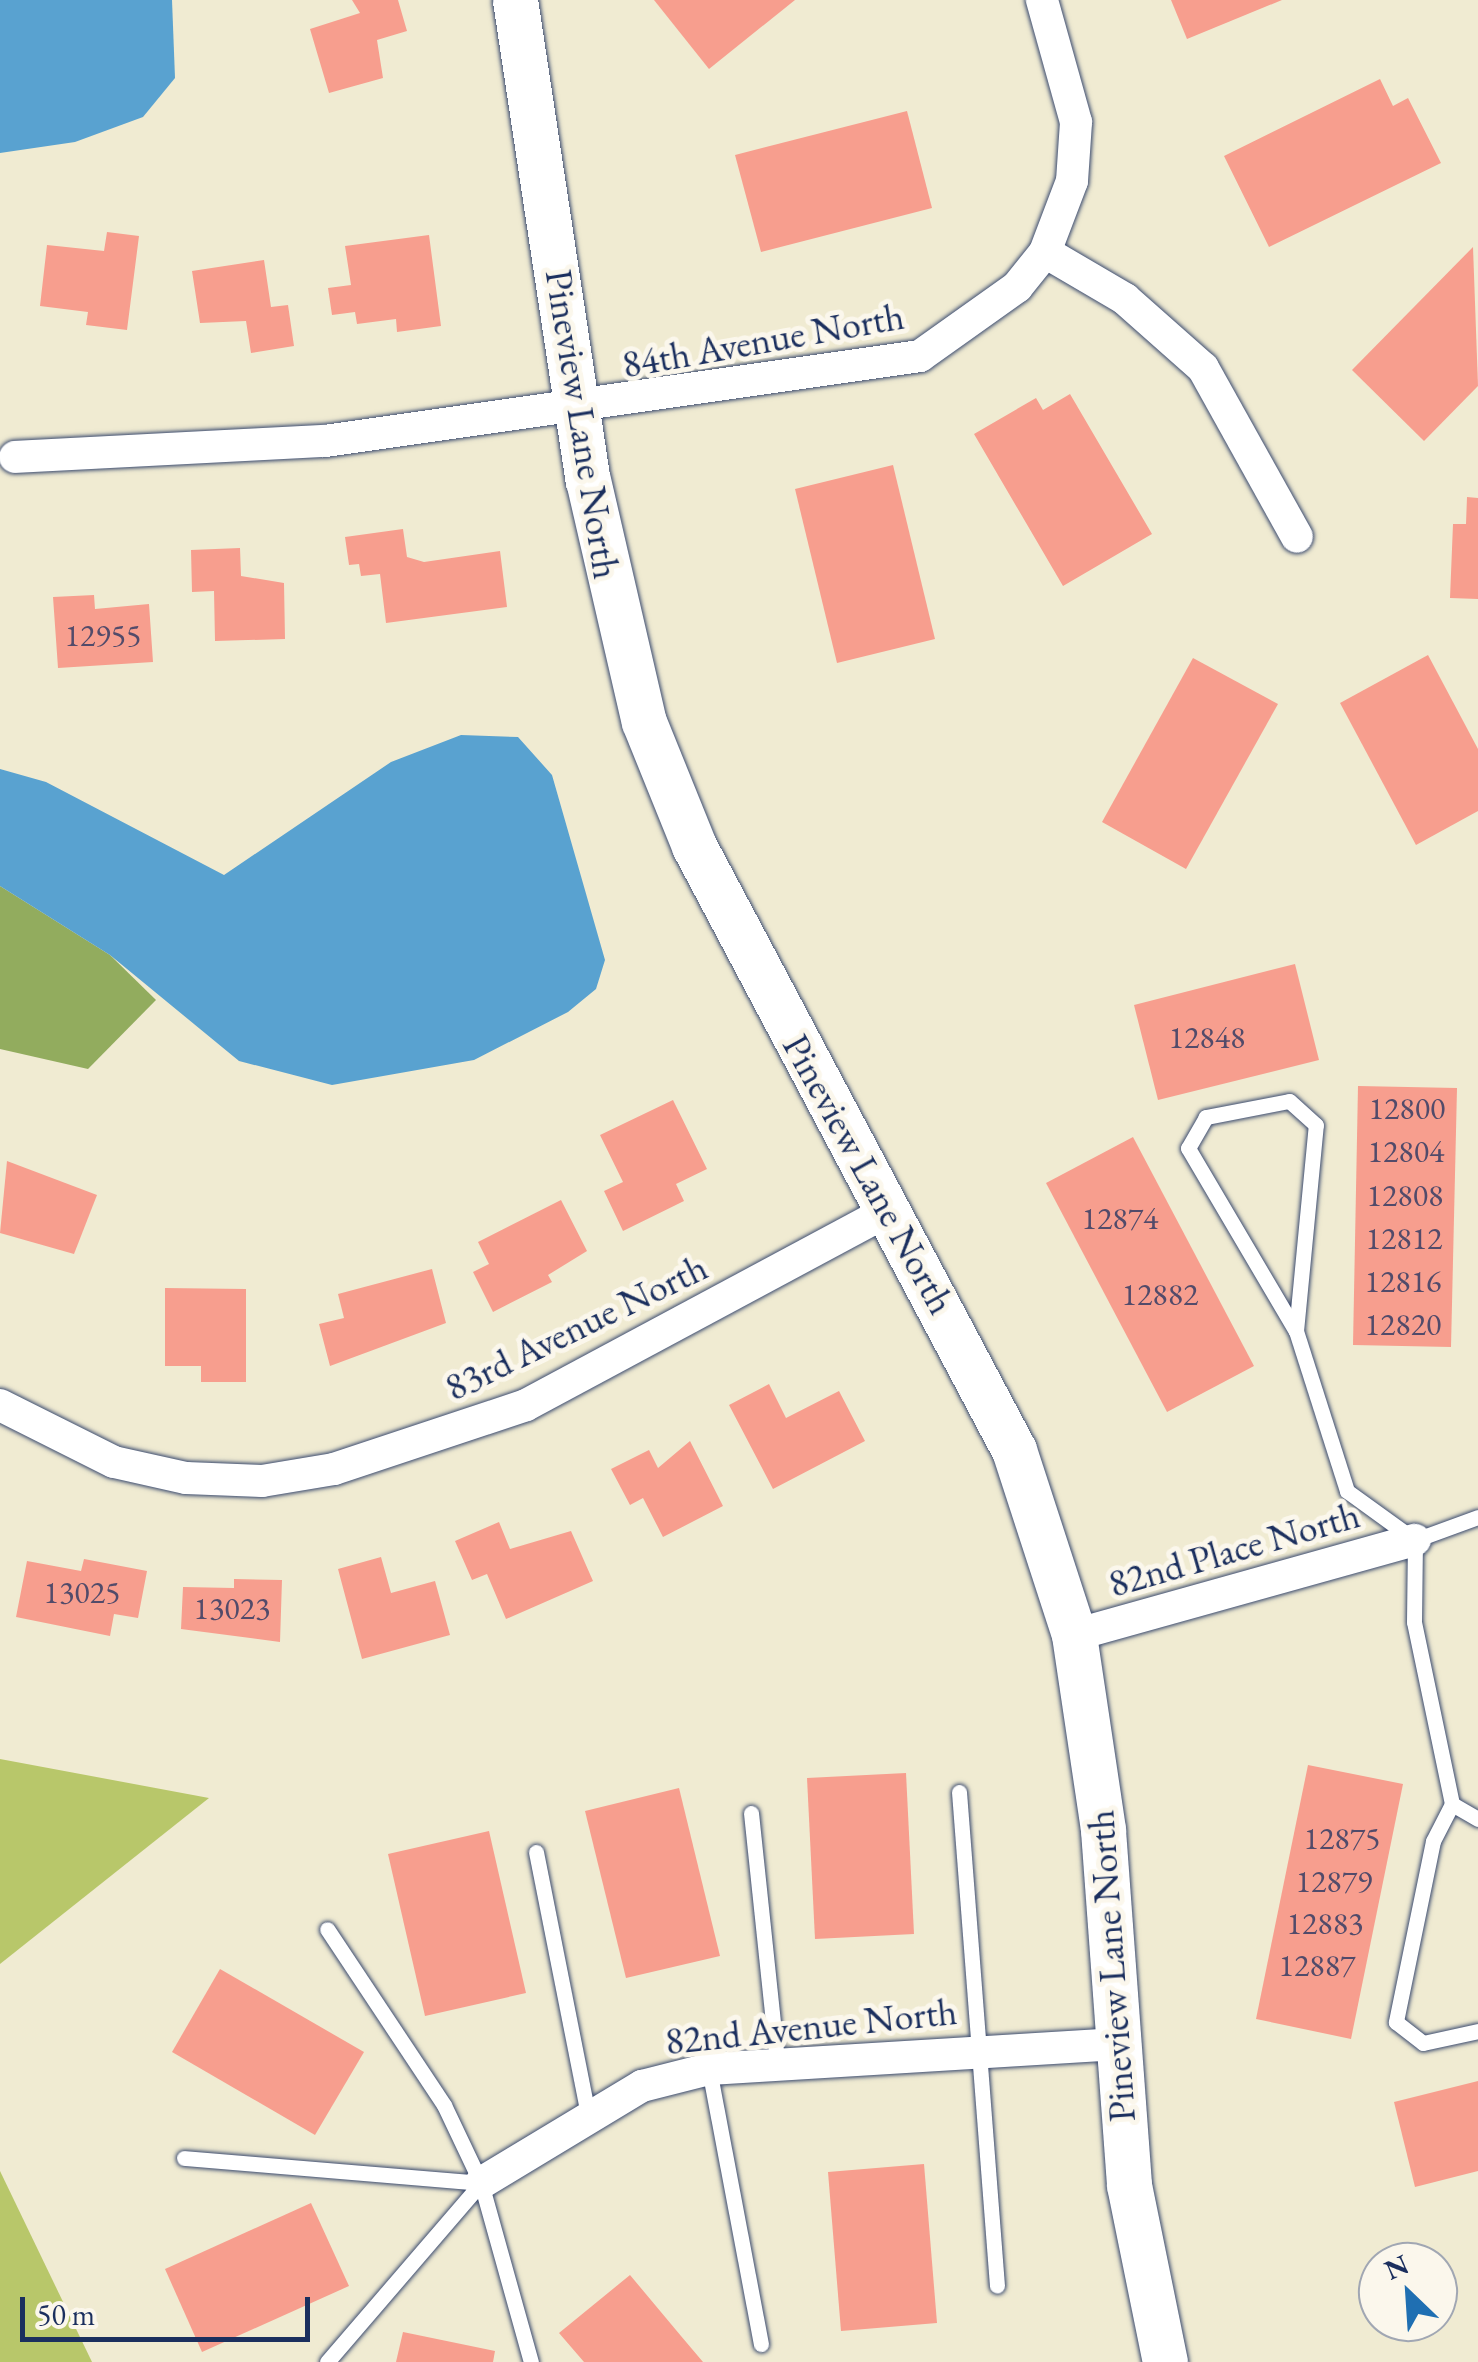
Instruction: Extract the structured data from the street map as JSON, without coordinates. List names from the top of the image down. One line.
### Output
{"streets":{"street":["84th Avenue North","Pineview Lane North","83rd Avenue North","82nd Place North","82nd Avenue North"]},"crossings":[["84th Avenue North","Pineview Lane North"],["Pineview Lane North","83rd Avenue North"],["Pineview Lane North","82nd Place North"],["Pineview Lane North","82nd Avenue North"]],"house_numbers":["12955","12848","12800","12804","12808","12874","12812","12816","12882","12820","13025","13023","12875","12879","12883","12887"],"scale_bar":"50 m","north":"top left"}
